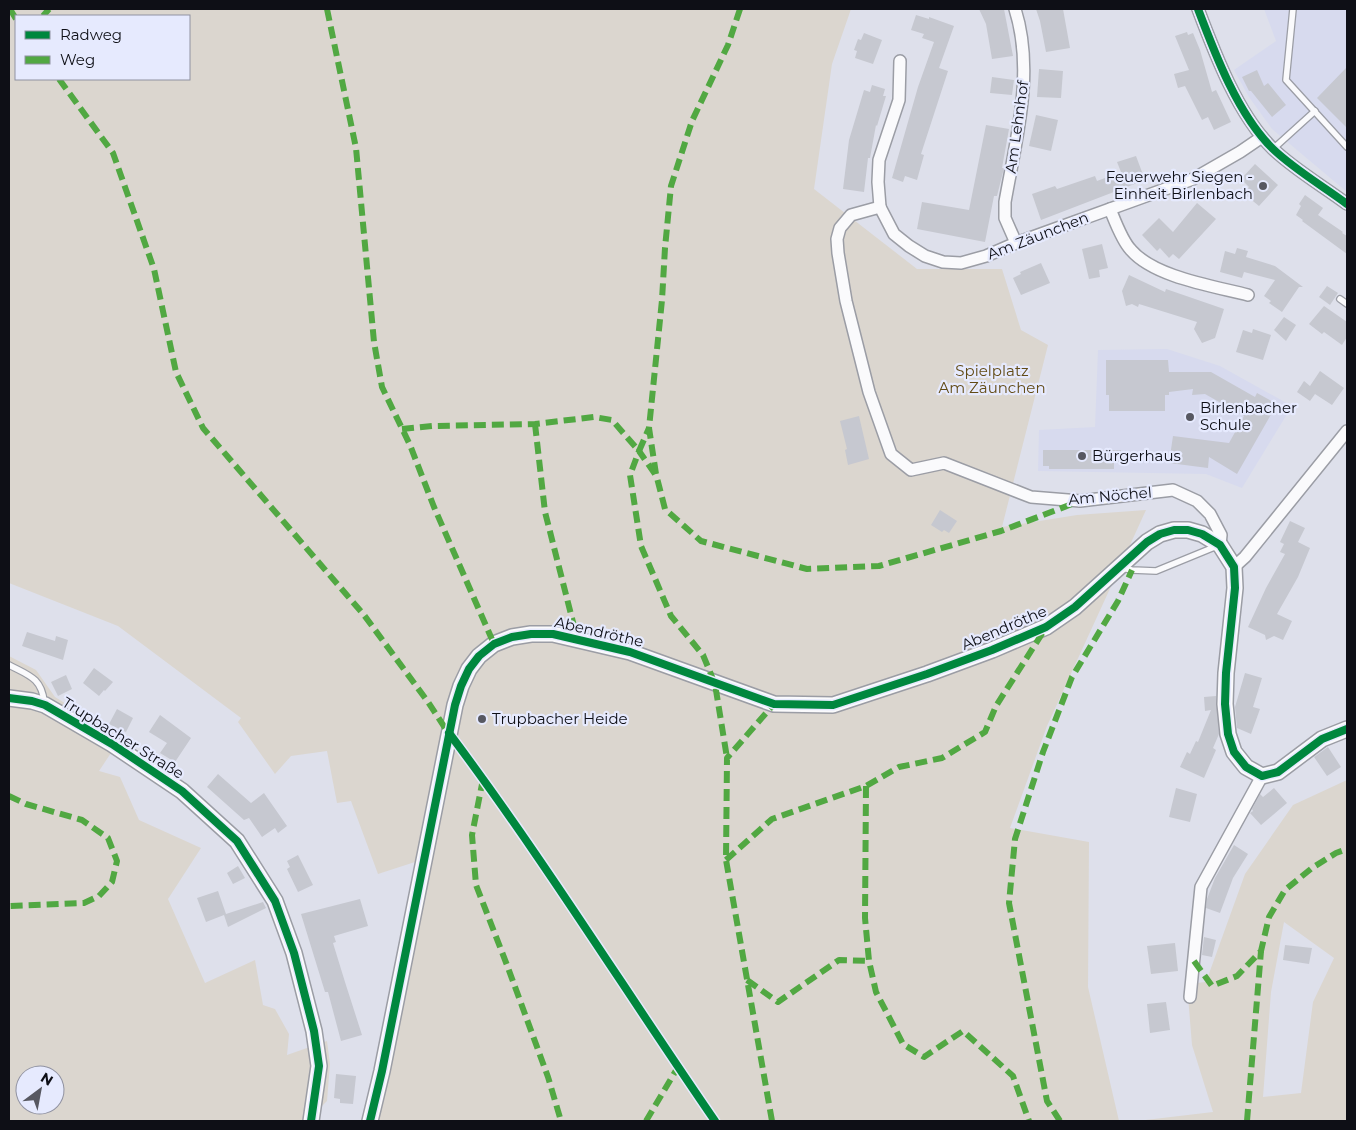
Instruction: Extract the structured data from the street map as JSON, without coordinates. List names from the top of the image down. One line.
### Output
{"streets":{"street":["Am Lehnhof","Am Zäunchen","Am Nöchel","Abendröthe","Trupbacher Straße"]},"crossings":[["Am Lehnhof","Am Zäunchen"],["Am Zäunchen","Am Nöchel"],["Am Nöchel","Abendröthe"]],"parks":["Spielplatz Am Zäunchen"],"places":["Feuerwehr Siegen - Einheit Birlenbach","Birlenbacher Schule","Bürgerhaus","Trupbacher Heide"],"legend":["Radweg","Weg"],"north":"top right"}
